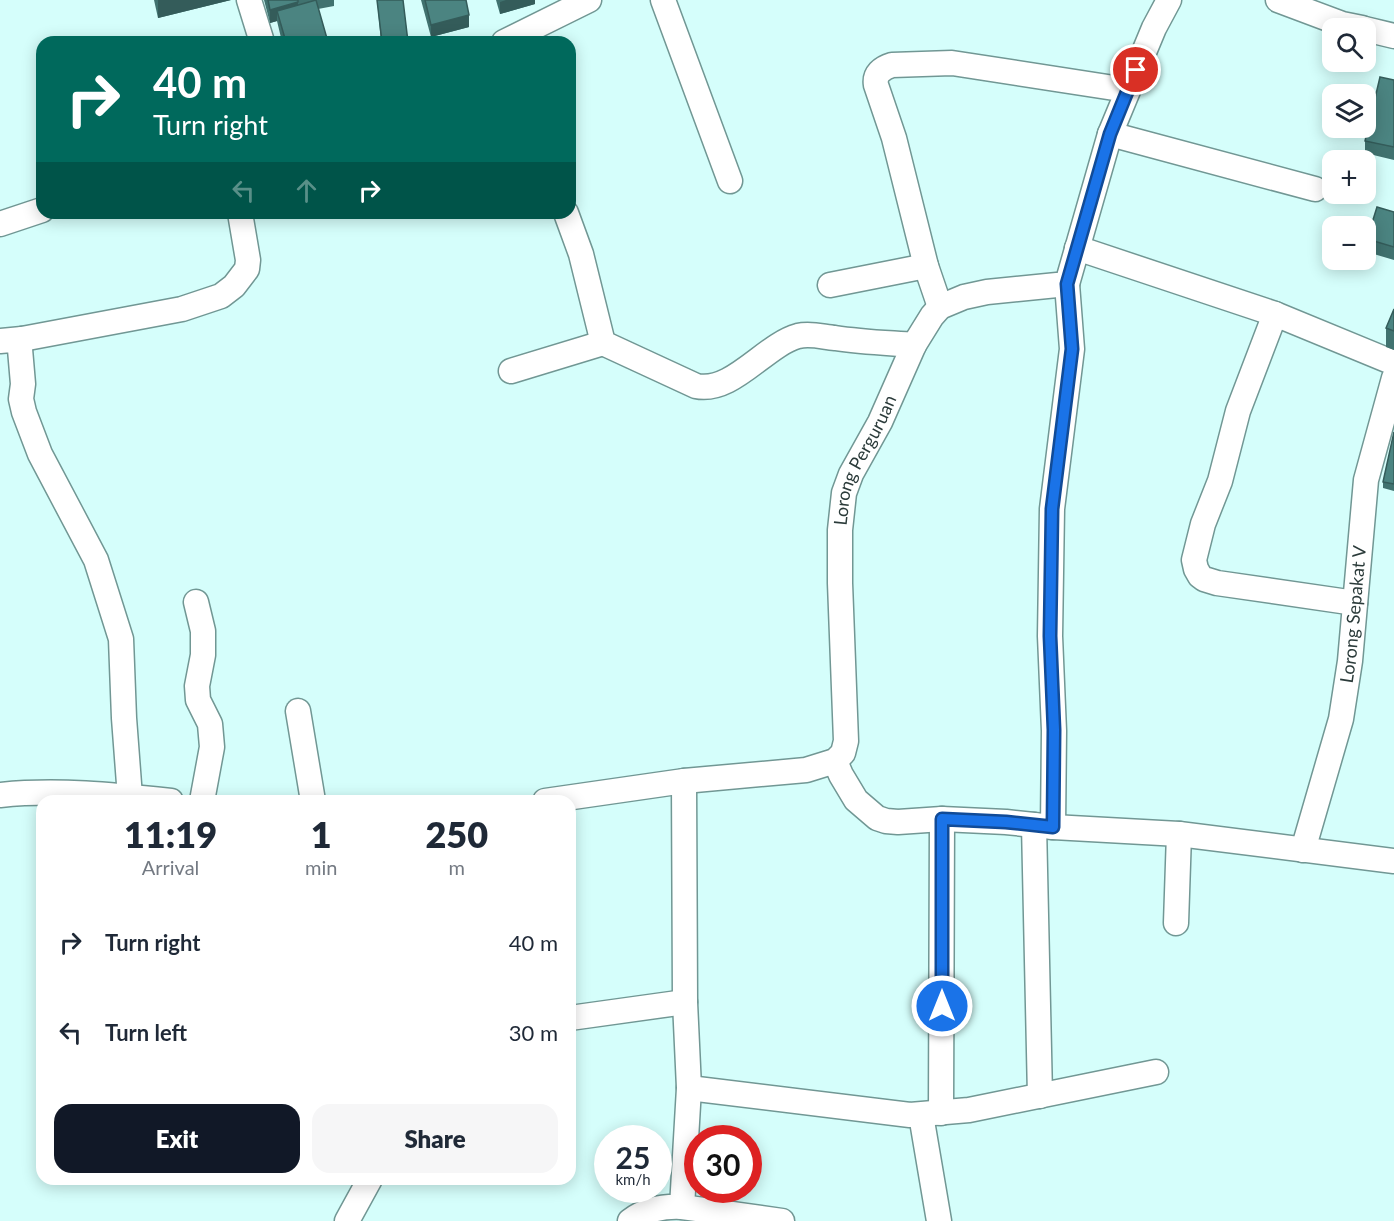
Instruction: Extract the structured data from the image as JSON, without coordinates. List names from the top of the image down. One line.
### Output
{"streets":{"street":["Lorong Perguruan","Lorong Sepakat V"]},"page":{"map_buttons":["+","−"],"turn":["40 m","Turn right"],"eta":["11:19","Arrival","1","min","250","m"],"list":[{"name":"Turn right","value":"40 m"},{"name":"Turn left","value":"30 m"}],"buttons":["Exit","Share"],"speed":"25 km/h","limit":"30"}}
